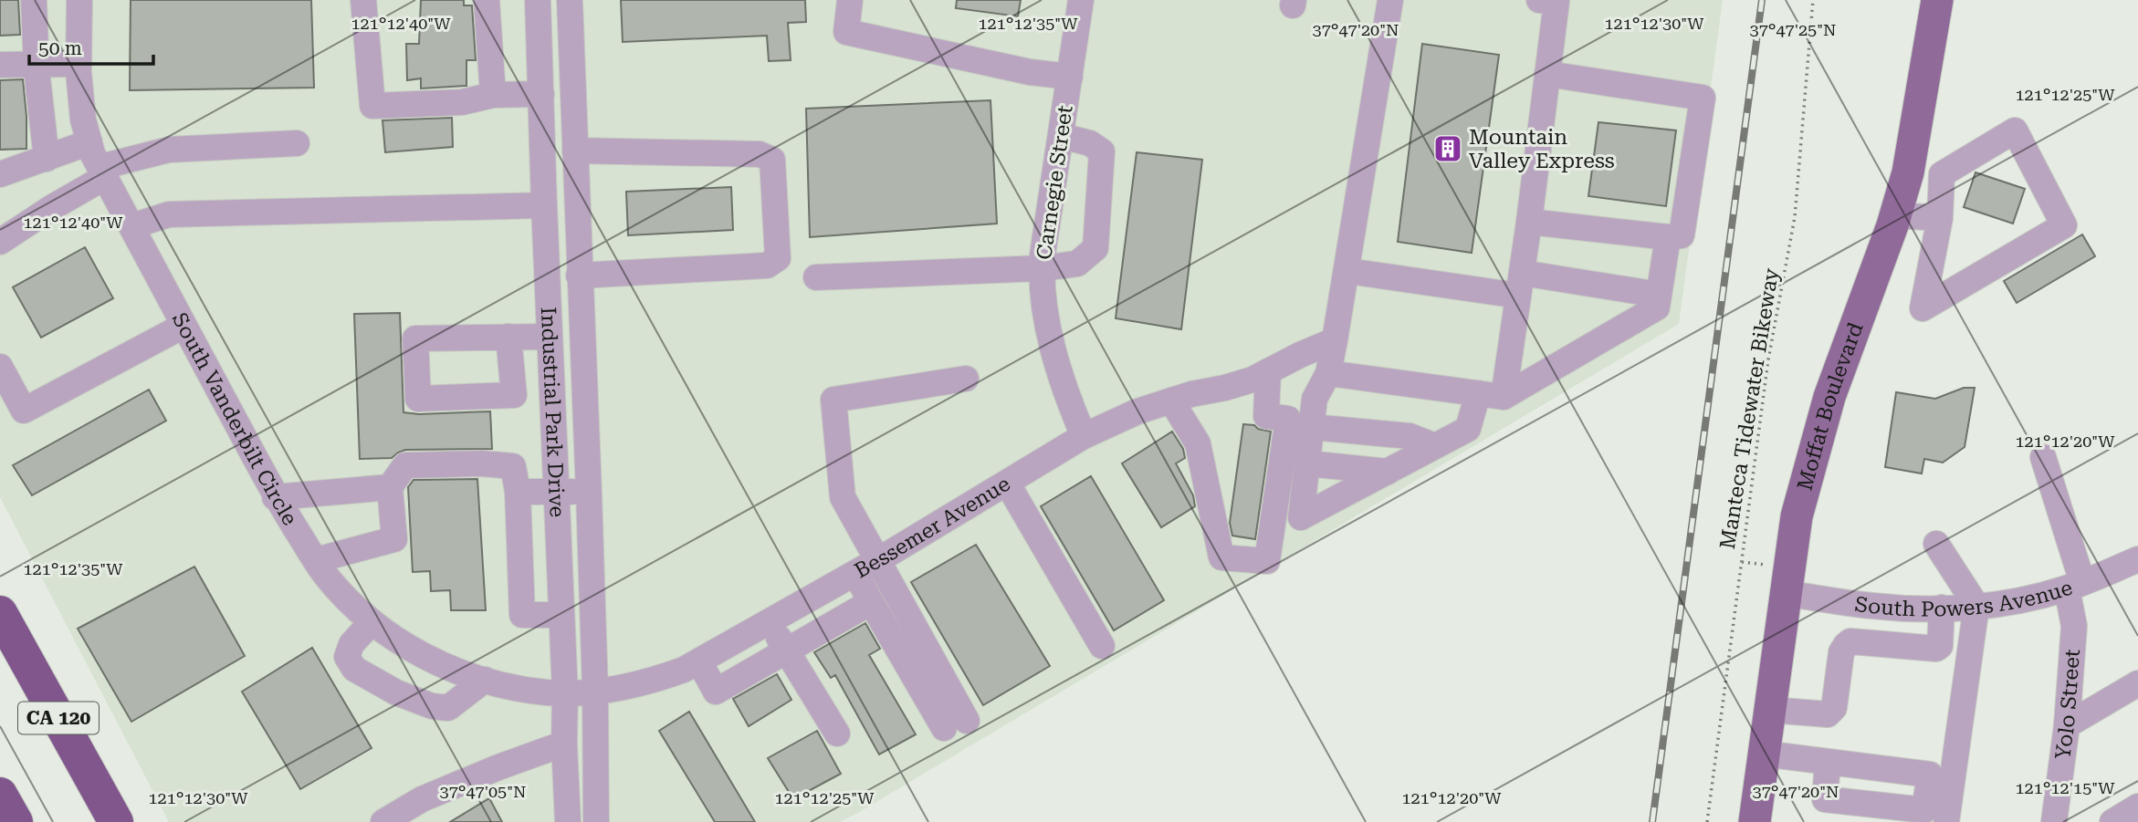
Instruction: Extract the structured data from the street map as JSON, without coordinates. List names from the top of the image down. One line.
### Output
{"streets":{"highway":["CA 120"],"main road":["Moffat Boulevard"],"street":["Carnegie Street","Industrial Park Drive","South Vanderbilt Circle","Bessemer Avenue","South Powers Avenue","Yolo Street"],"path":["Manteca Tidewater Bikeway"]},"crossings":[["Carnegie Street","Bessemer Avenue"],["Moffat Boulevard","South Powers Avenue"],["Industrial Park Drive","South Vanderbilt Circle"],["Industrial Park Drive","Bessemer Avenue"],["South Vanderbilt Circle","Bessemer Avenue"],["South Powers Avenue","Yolo Street"]],"places":{"building":["Mountain Valley Express"]},"scale_bar":"50 m","coordinates":["121°12'40\"W","121°12'35\"W","121°12'30\"W","37°47'20\"N","37°47'25\"N","121°12'25\"W","121°12'20\"W","121°12'15\"W","37°47'05\"N"]}
